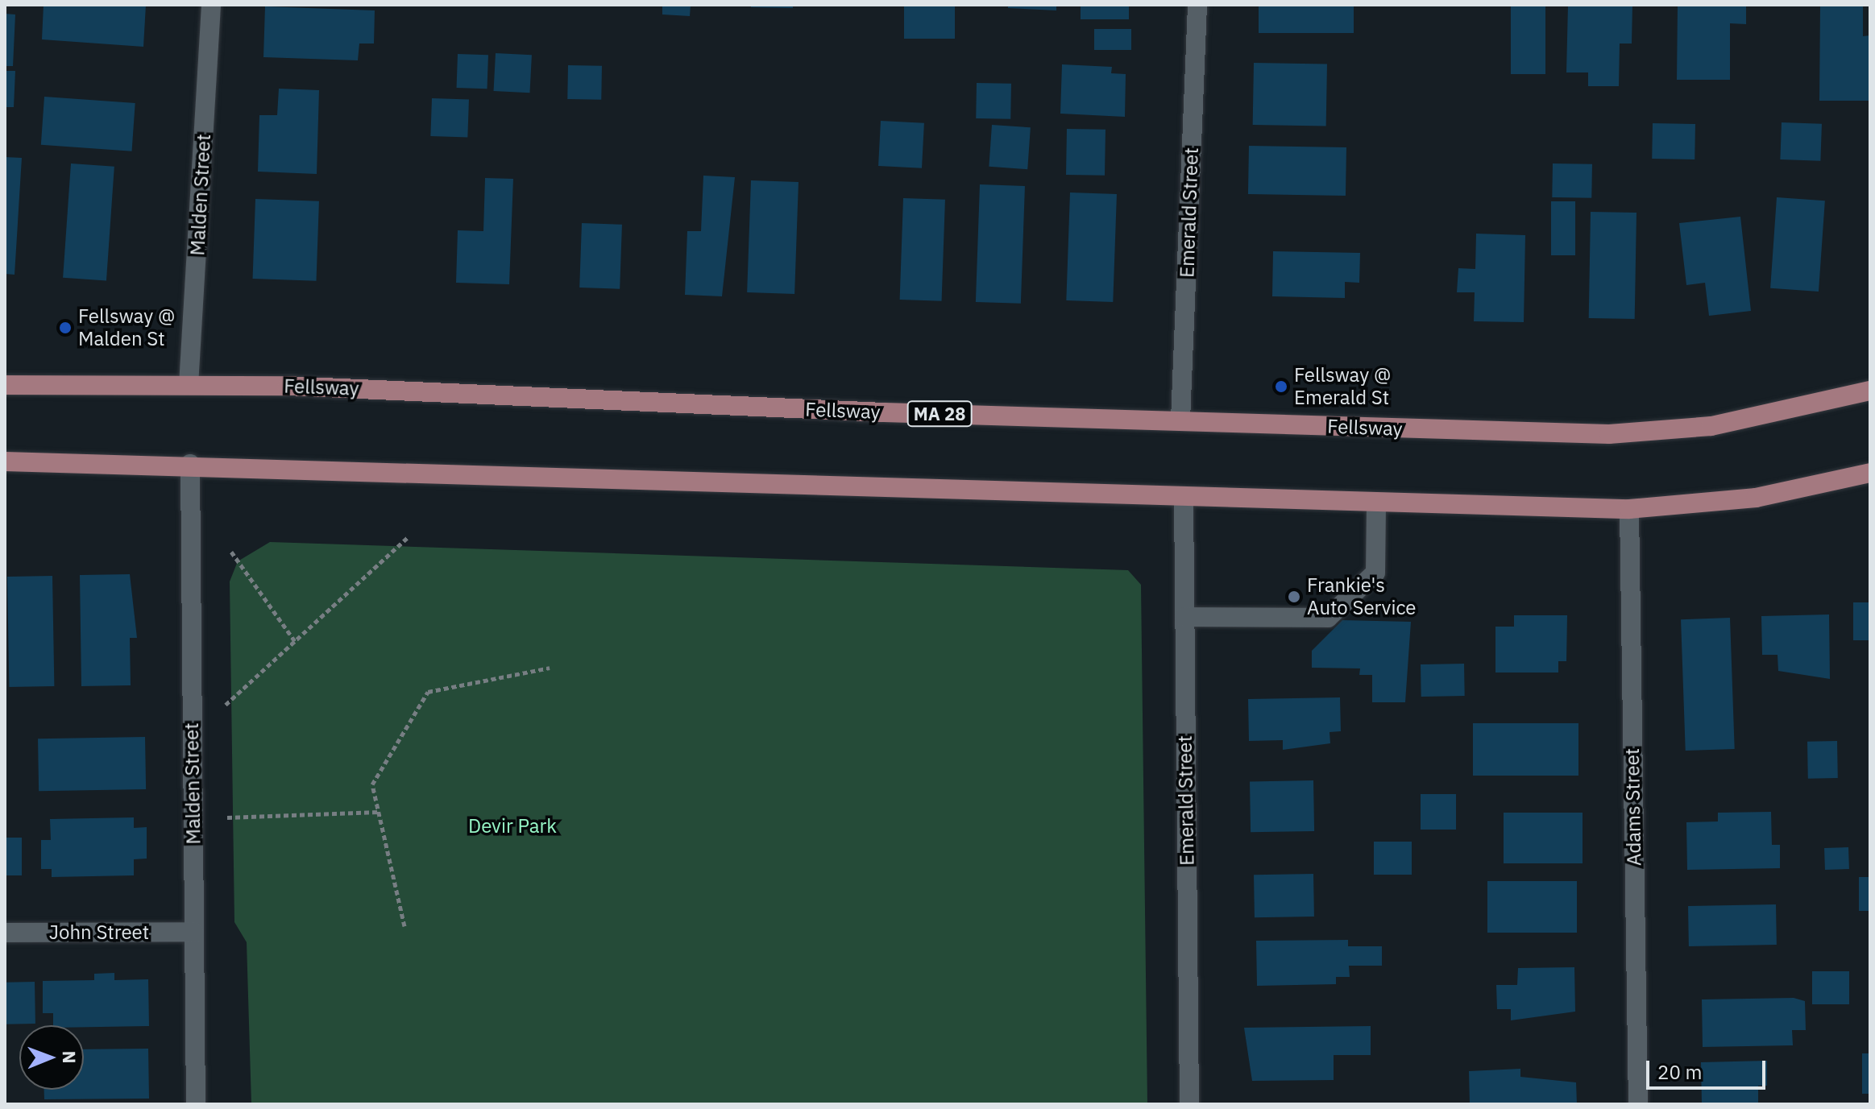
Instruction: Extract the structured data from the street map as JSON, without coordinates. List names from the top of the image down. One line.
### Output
{"streets":{"main road":["Fellsway","MA 28"],"street":["Malden Street","Emerald Street","Adams Street","John Street"]},"crossings":[["Malden Street","Fellsway"],["Malden Street","John Street"],["Emerald Street","Fellsway"]],"parks":["Devir Park"],"places":["Fellsway @ Malden St","Fellsway @ Emerald St","Frankie's Auto Service"],"scale_bar":"20 m","north":"right"}
